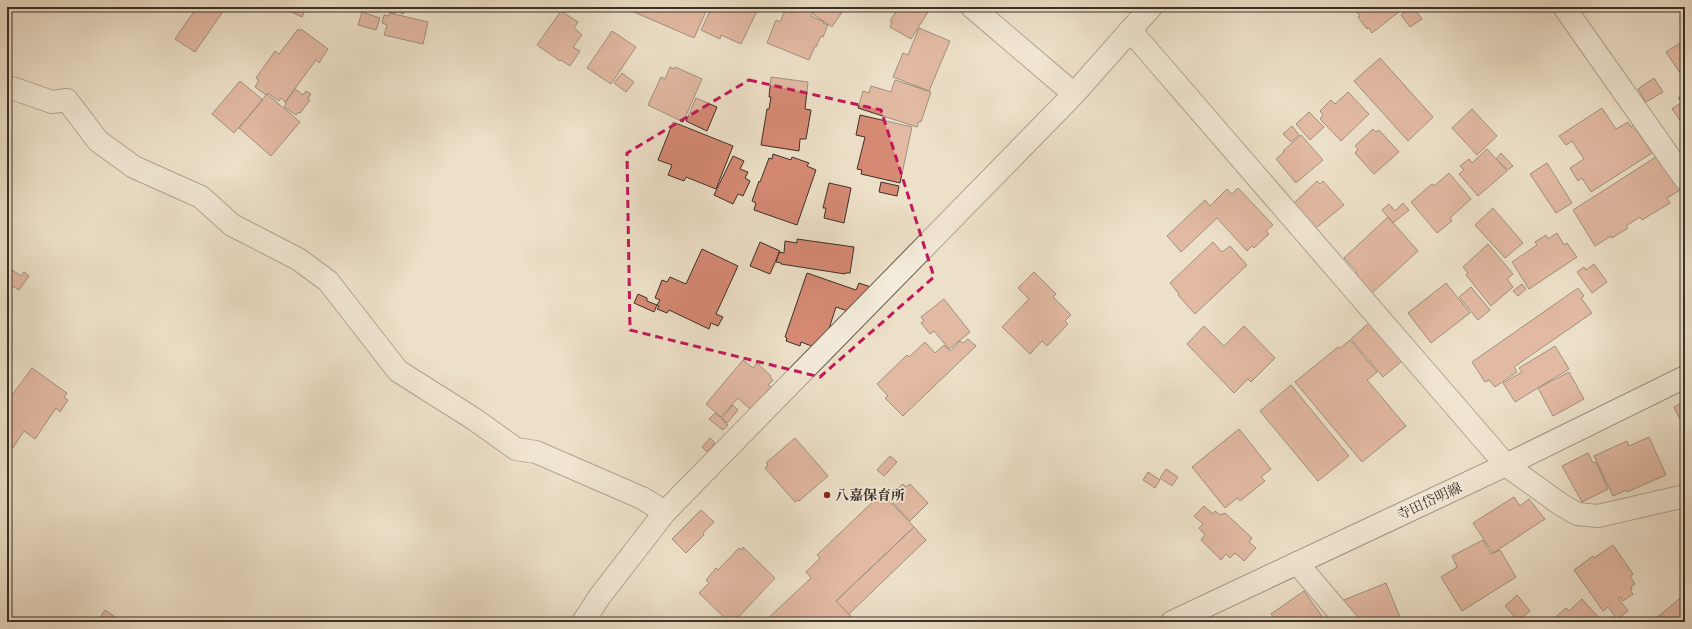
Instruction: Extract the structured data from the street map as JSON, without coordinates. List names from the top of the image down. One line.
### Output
{"streets":{"street":["寺田岱明線"]},"places":["八嘉保育所"]}
